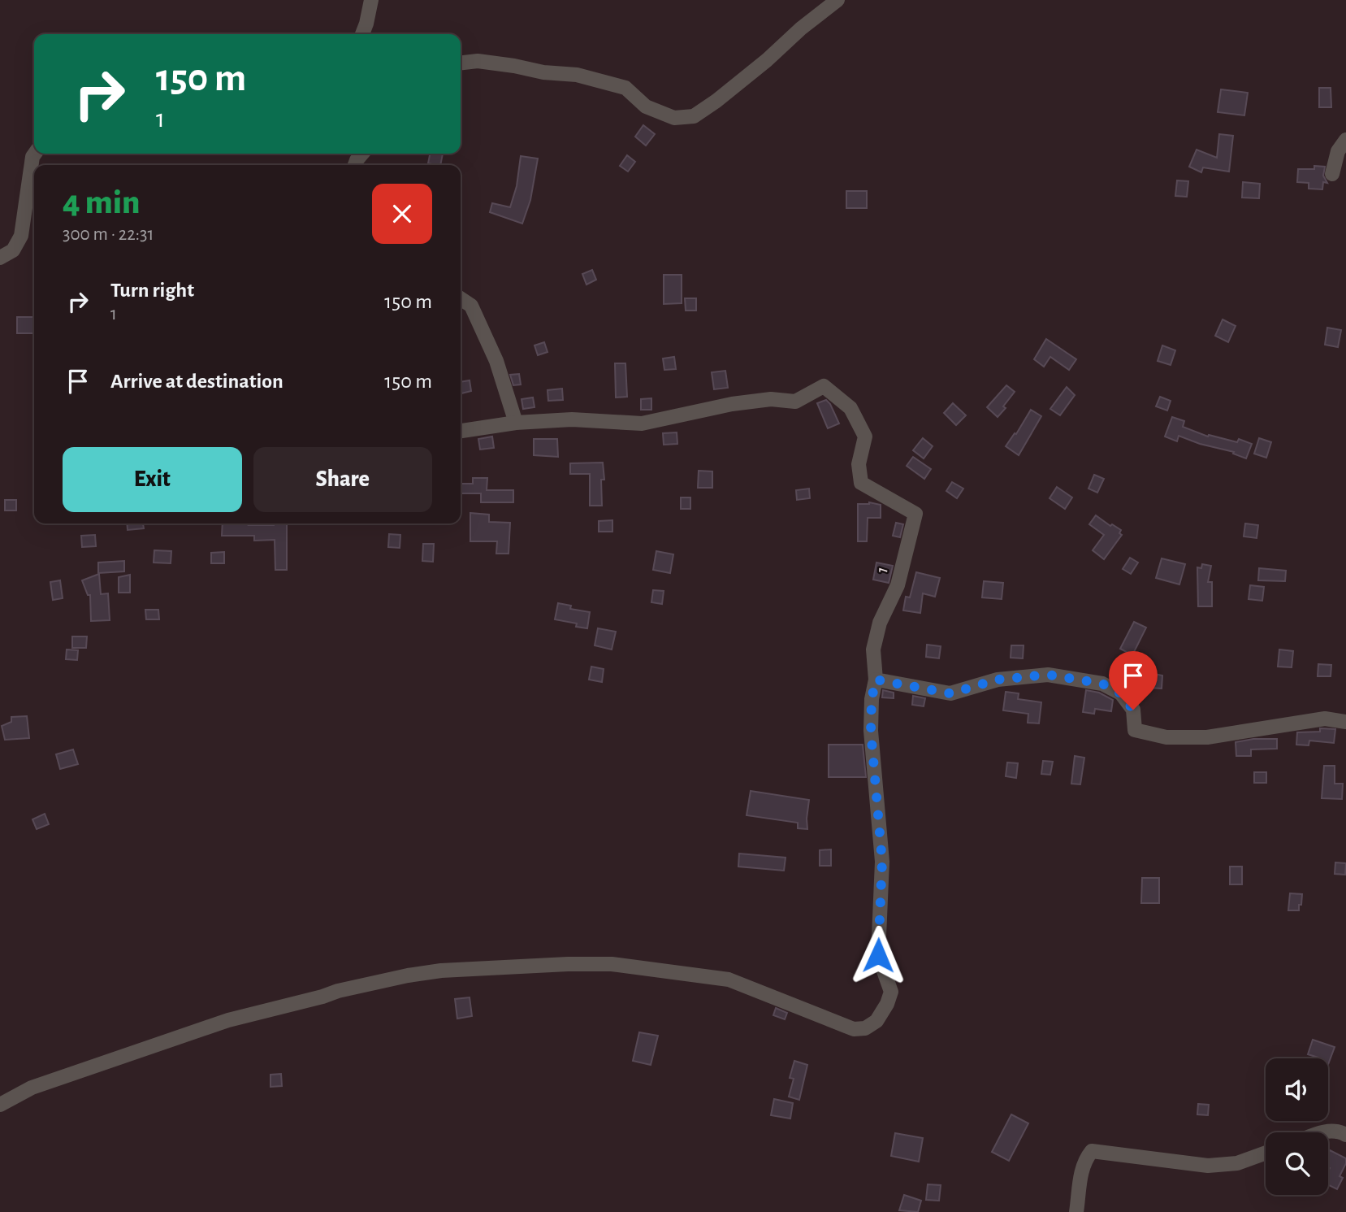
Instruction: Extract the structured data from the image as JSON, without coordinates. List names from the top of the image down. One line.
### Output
{"streets":{"street":["1"]},"page":{"turn":["150 m","1"],"heading":["4 min","300 m · 22:31"],"list":[{"name":"Turn right","note":"1","value":"150 m"},{"name":"Arrive at destination","value":"150 m"}],"buttons":["Exit","Share"]}}
